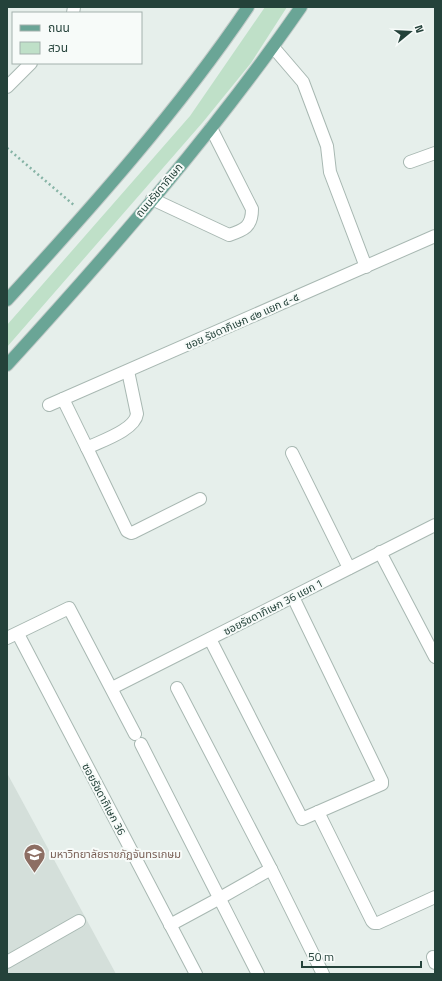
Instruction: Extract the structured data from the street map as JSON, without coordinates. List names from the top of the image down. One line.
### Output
{"streets":{"main road":["ถนนรัชดาภิเษก"],"street":["ซอย รัชดาภิเษก ๔๒ แยก ๔-๕","ซอยรัชดาภิเษก 36 แยก 1","ซอยรัชดาภิเษก 36"]},"places":{"school or university":["มหาวิทยาลัยราชภัฏจันทรเกษม"]},"legend":["ถนน","สวน"],"scale_bar":"50 m","north":"right"}
